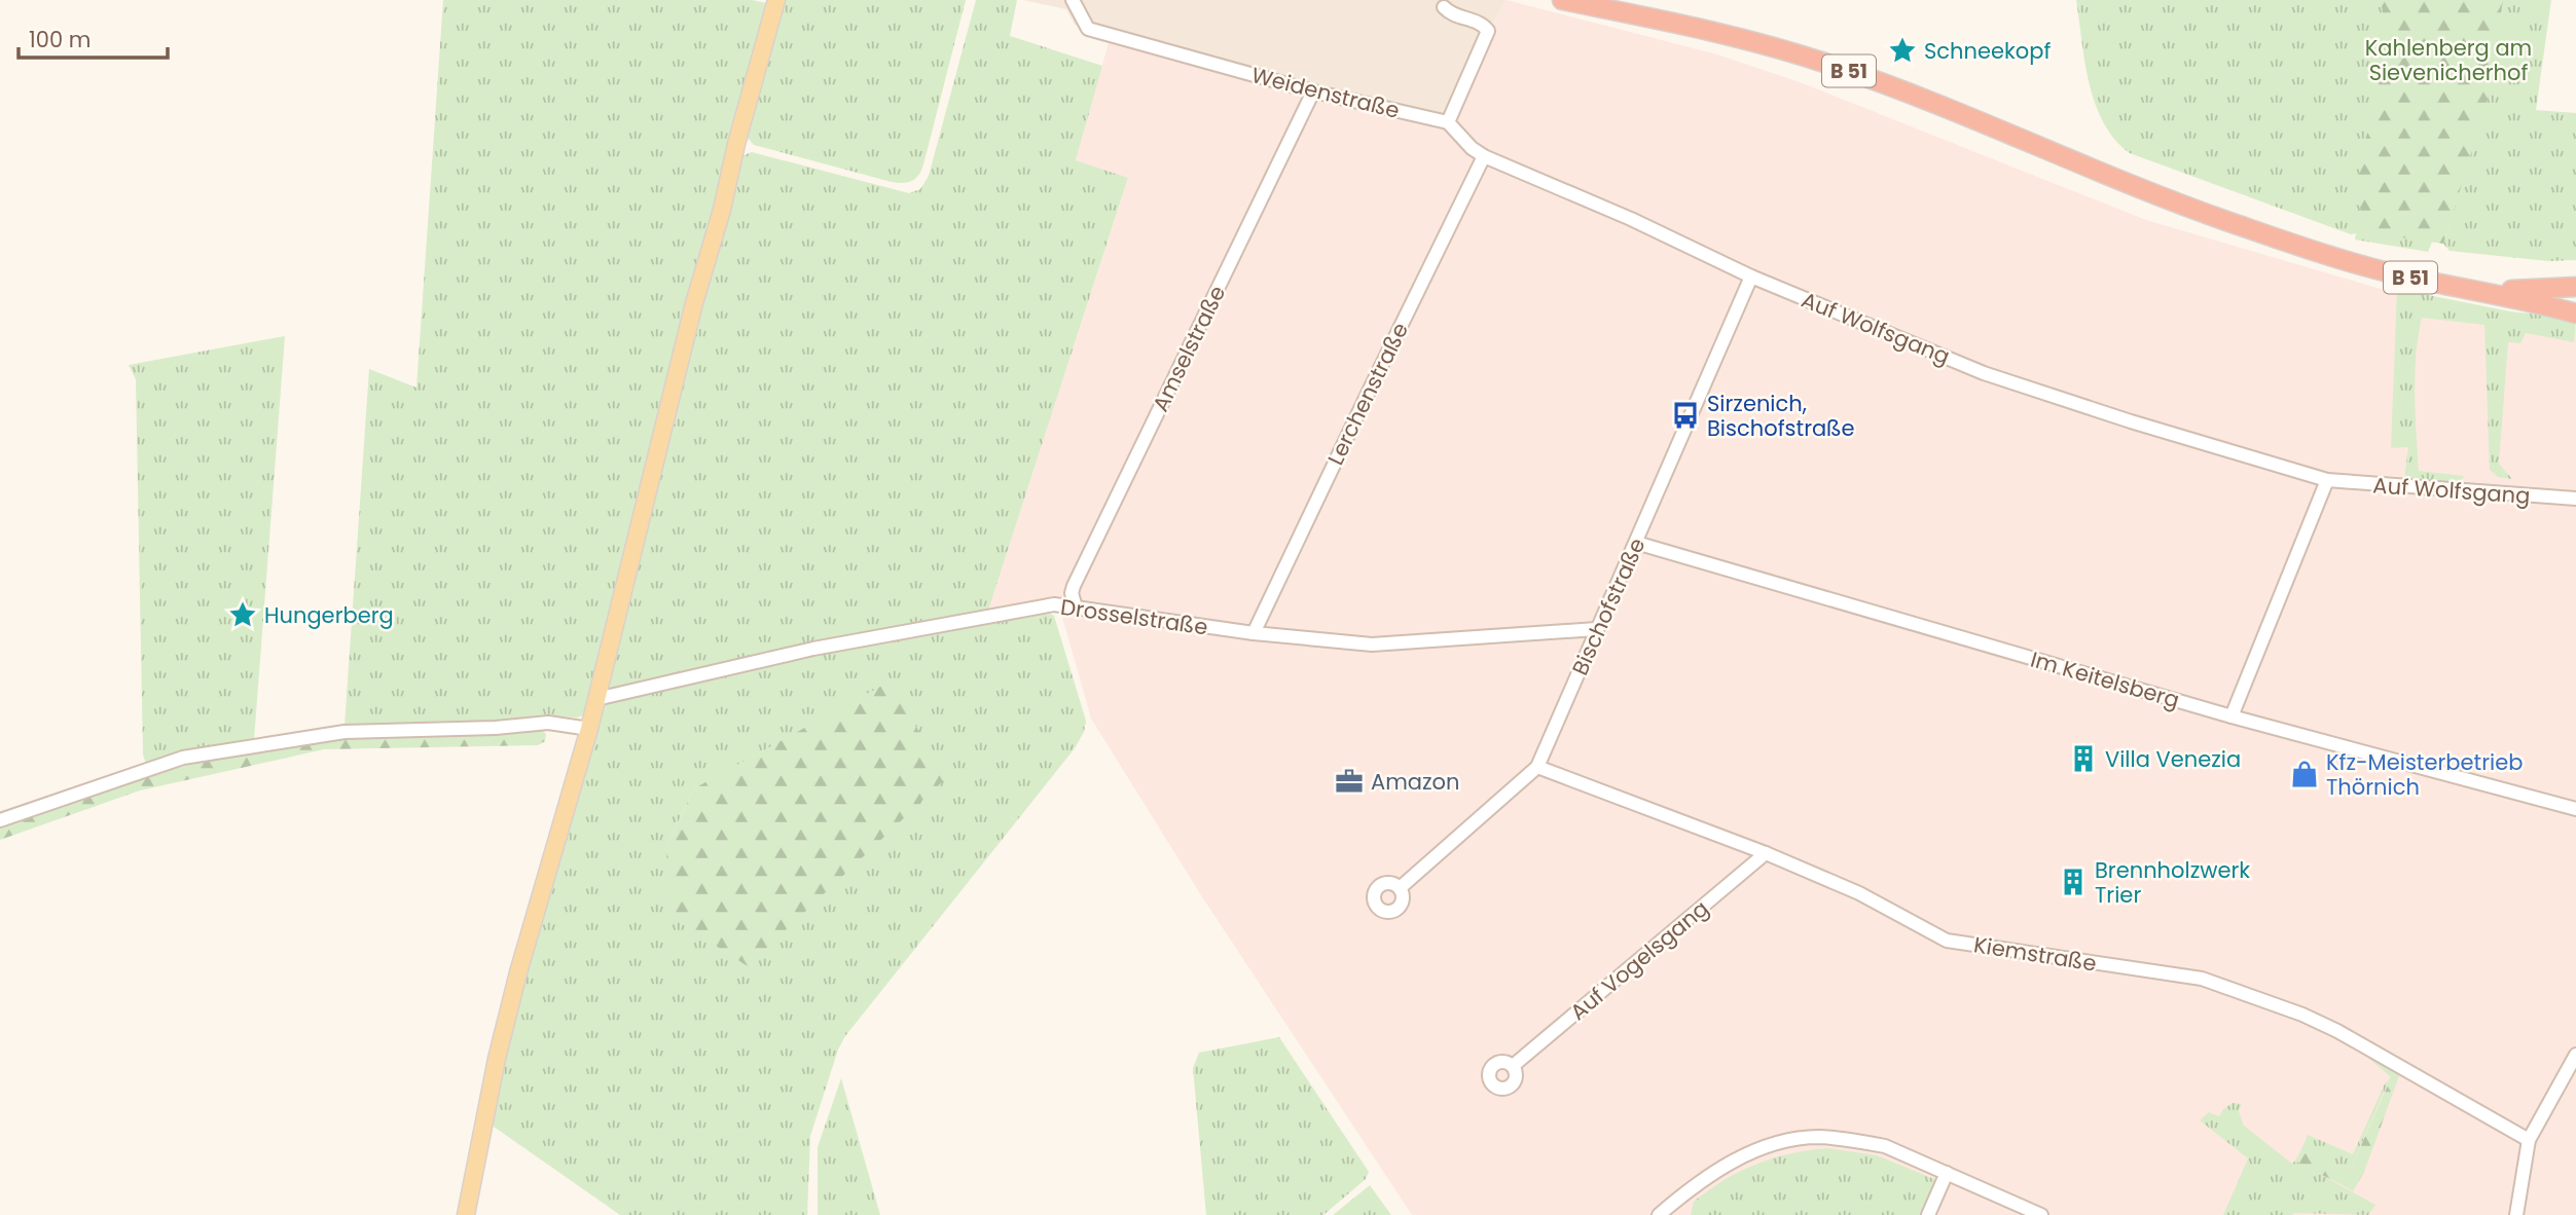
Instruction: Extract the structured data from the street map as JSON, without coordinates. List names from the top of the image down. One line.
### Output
{"streets":{"highway":["B 51"],"street":["Weidenstraße","Auf Wolfsgang","Amselstraße","Lerchenstraße","Bischofstraße","Drosselstraße","Im Keitelsberg","Kiemstraße","Auf Vogelsgang"]},"crossings":[["Weidenstraße","Auf Wolfsgang"],["Weidenstraße","Amselstraße"],["Auf Wolfsgang","Lerchenstraße"],["Auf Wolfsgang","Bischofstraße"],["Amselstraße","Drosselstraße"],["Lerchenstraße","Drosselstraße"],["Bischofstraße","Drosselstraße"],["Bischofstraße","Im Keitelsberg"],["Bischofstraße","Kiemstraße"],["Kiemstraße","Auf Vogelsgang"]],"parks":["Kahlenberg am Sievenicherhof"],"places":{"place":["Schneekopf","Hungerberg"],"bus stop":["Sirzenich, Bischofstraße"],"building":["Villa Venezia","Brennholzwerk Trier"],"shop":["Kfz-Meisterbetrieb Thörnich"],"office":["Amazon"]},"scale_bar":"100 m"}
